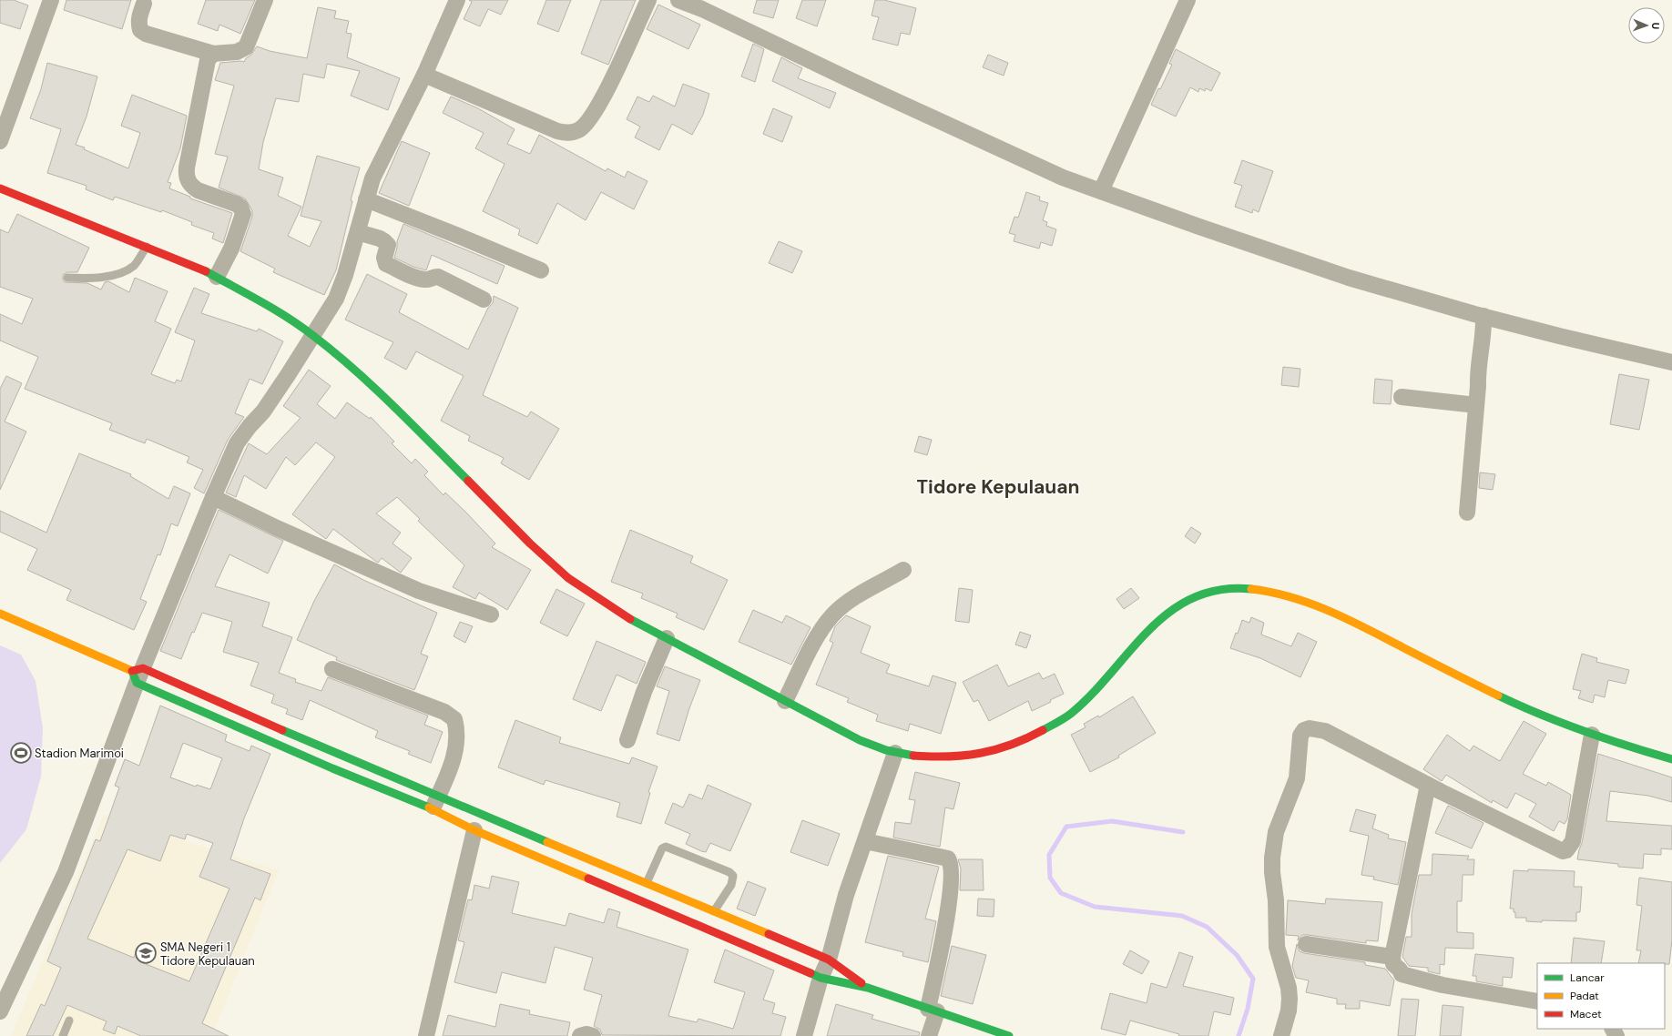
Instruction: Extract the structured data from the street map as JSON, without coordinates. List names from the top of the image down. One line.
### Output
{"districts":["Tidore Kepulauan"],"places":{"sports":["Stadion Marimoi"],"school or university":["SMA Negeri 1 Tidore Kepulauan"]},"legend":["Lancar","Padat","Macet"],"north":"right"}
